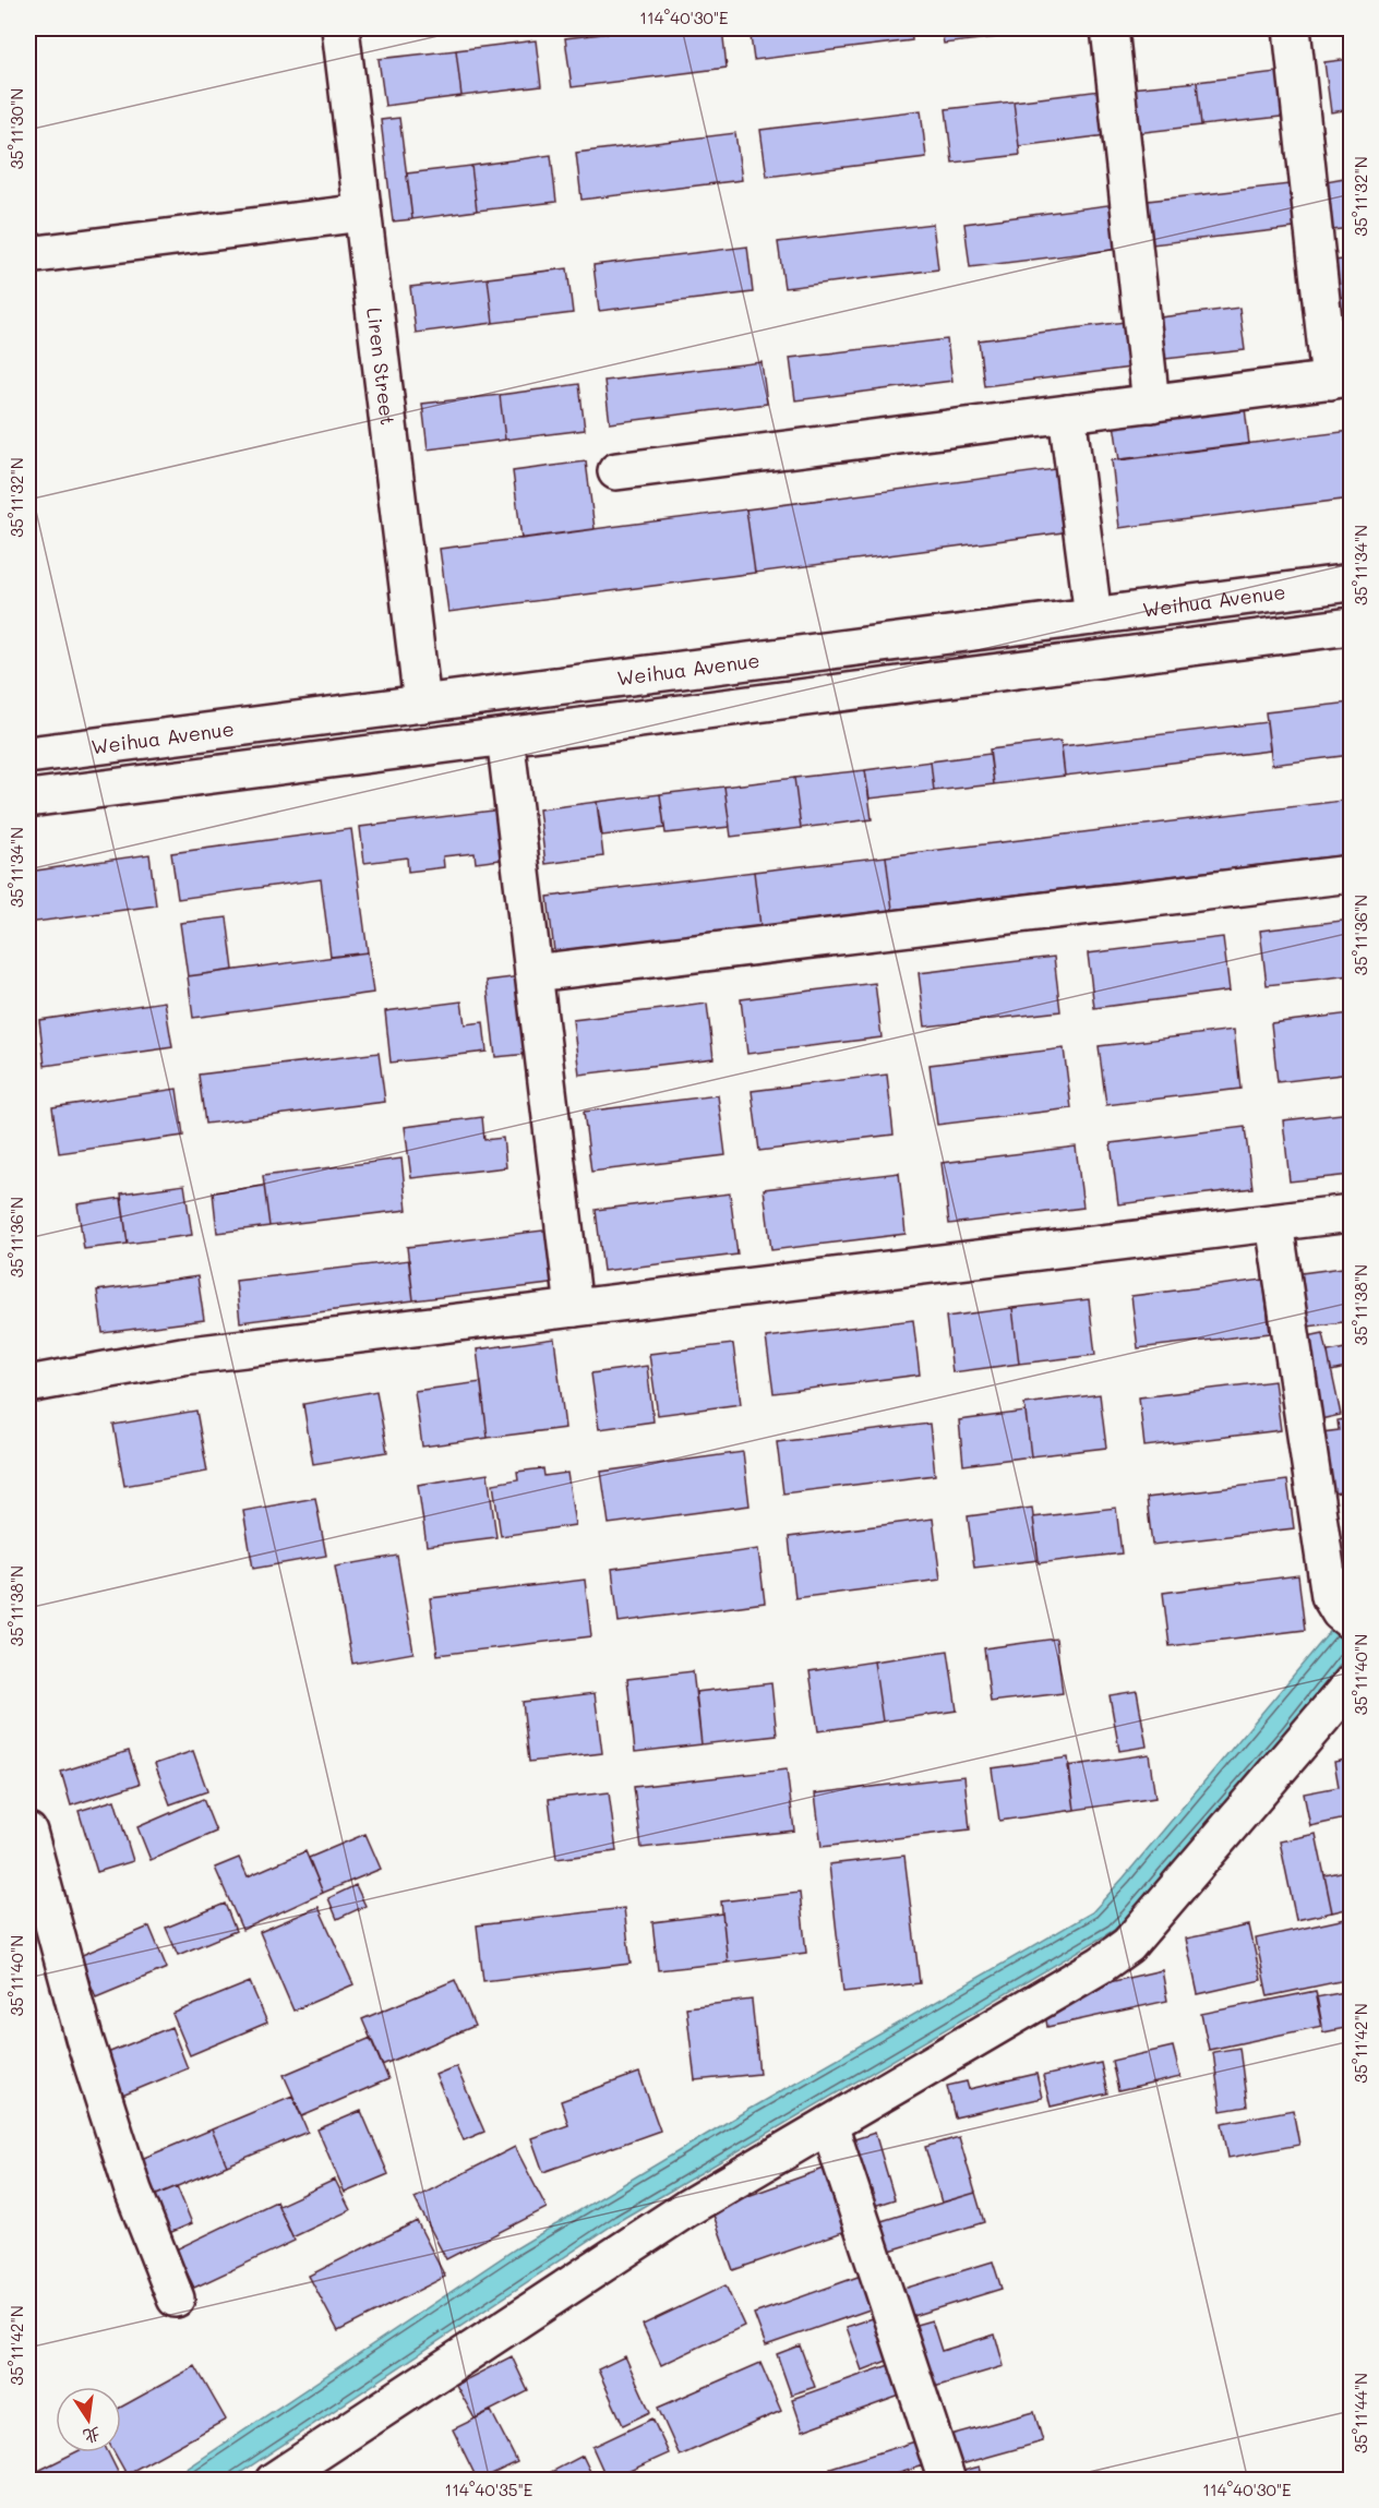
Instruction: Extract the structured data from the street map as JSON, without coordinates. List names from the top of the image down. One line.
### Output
{"streets":{"street":["Liren Street","Weihua Avenue"]},"crossings":[["Liren Street","Weihua Avenue"]],"north":"bottom","coordinates":["114°40'30\"E","35°11'30\"N","35°11'32\"N","35°11'34\"N","35°11'36\"N","35°11'38\"N","35°11'40\"N","35°11'42\"N","35°11'44\"N","114°40'35\"E"]}
